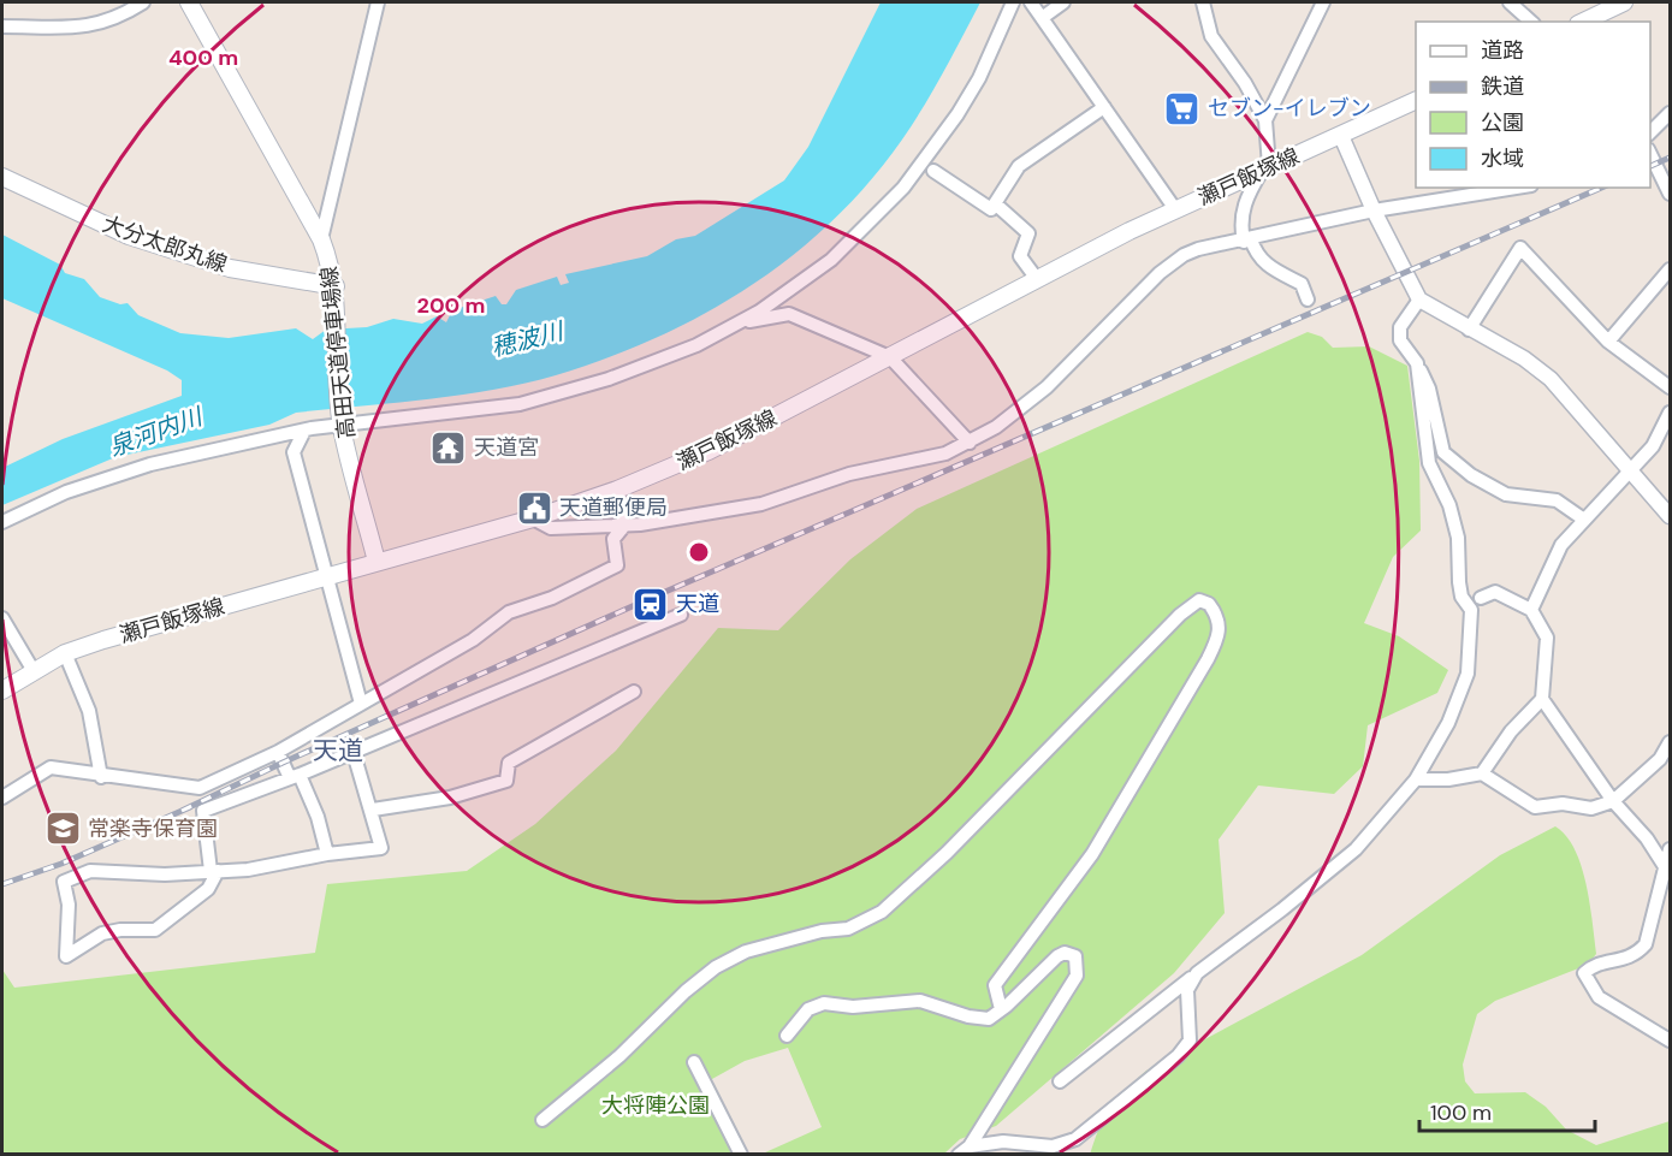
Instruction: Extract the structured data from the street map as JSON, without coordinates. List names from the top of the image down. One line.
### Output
{"streets":{"main road":["瀬戸飯塚線","大分太郎丸線","高田天道停車場線"]},"crossings":[["瀬戸飯塚線","高田天道停車場線"],["大分太郎丸線","高田天道停車場線"]],"districts":["天道"],"water":["穂波川","泉河内川"],"parks":["大将陣公園"],"places":{"supermarket":["セブン-イレブン"],"temple":["天道宮"],"public building":["天道郵便局"],"station":["天道"],"school or university":["常楽寺保育園"]},"legend":["道路","鉄道","公園","水域"],"scale_bar":"100 m","rings":["400 m","200 m"]}
